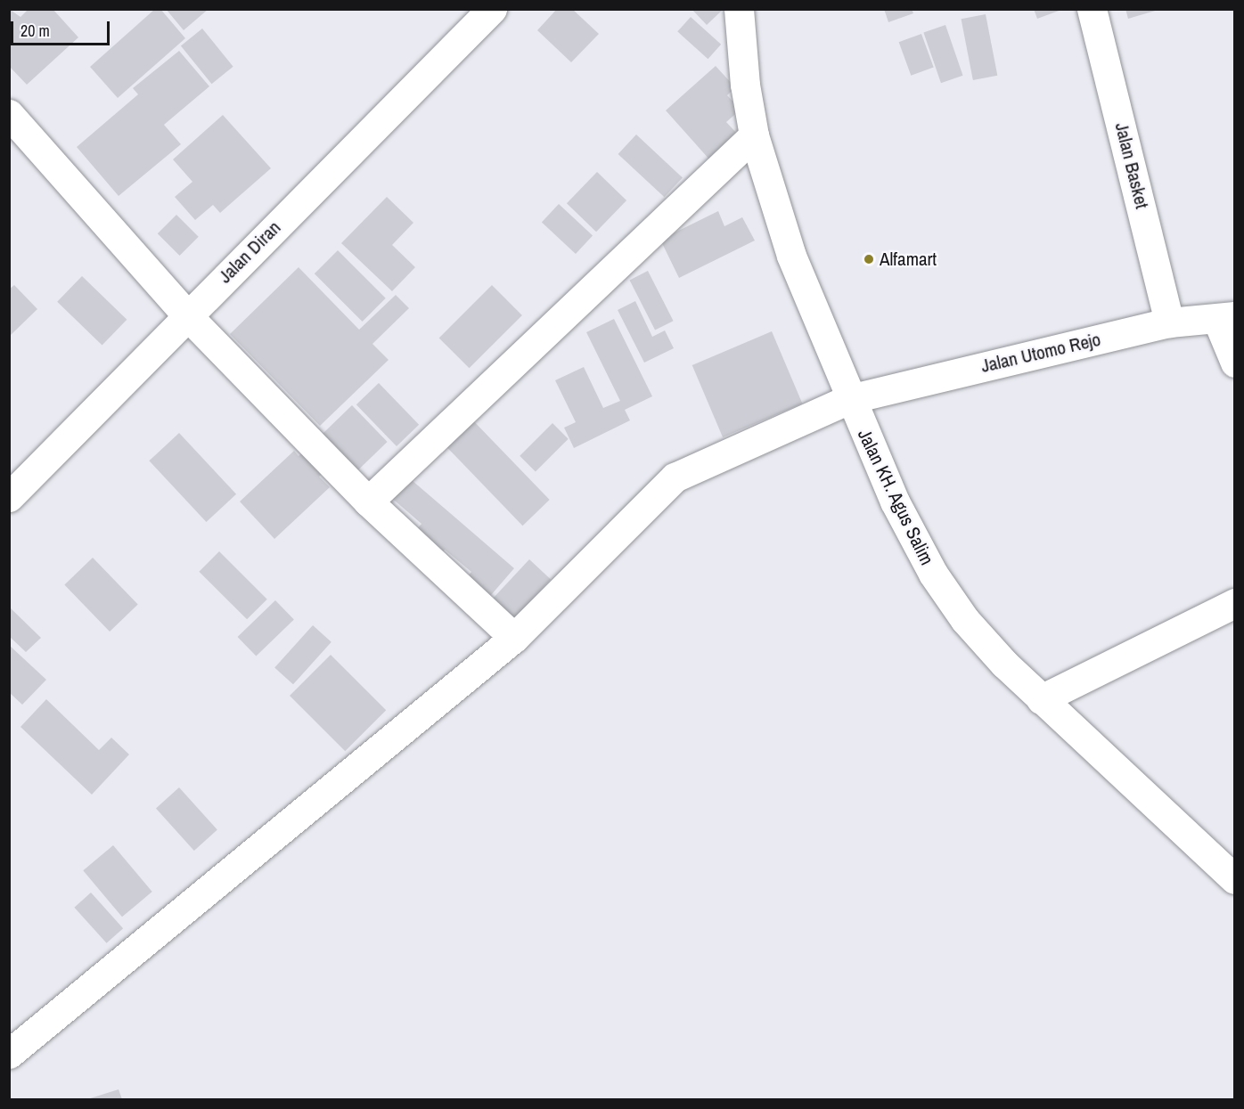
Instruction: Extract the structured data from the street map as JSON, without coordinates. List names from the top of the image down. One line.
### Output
{"streets":{"street":["Jalan Basket","Jalan Diran","Jalan Utomo Rejo","Jalan KH. Agus Salim"]},"crossings":[["Jalan Basket","Jalan Utomo Rejo"],["Jalan Utomo Rejo","Jalan KH. Agus Salim"]],"places":["Alfamart"],"scale_bar":"20 m"}
